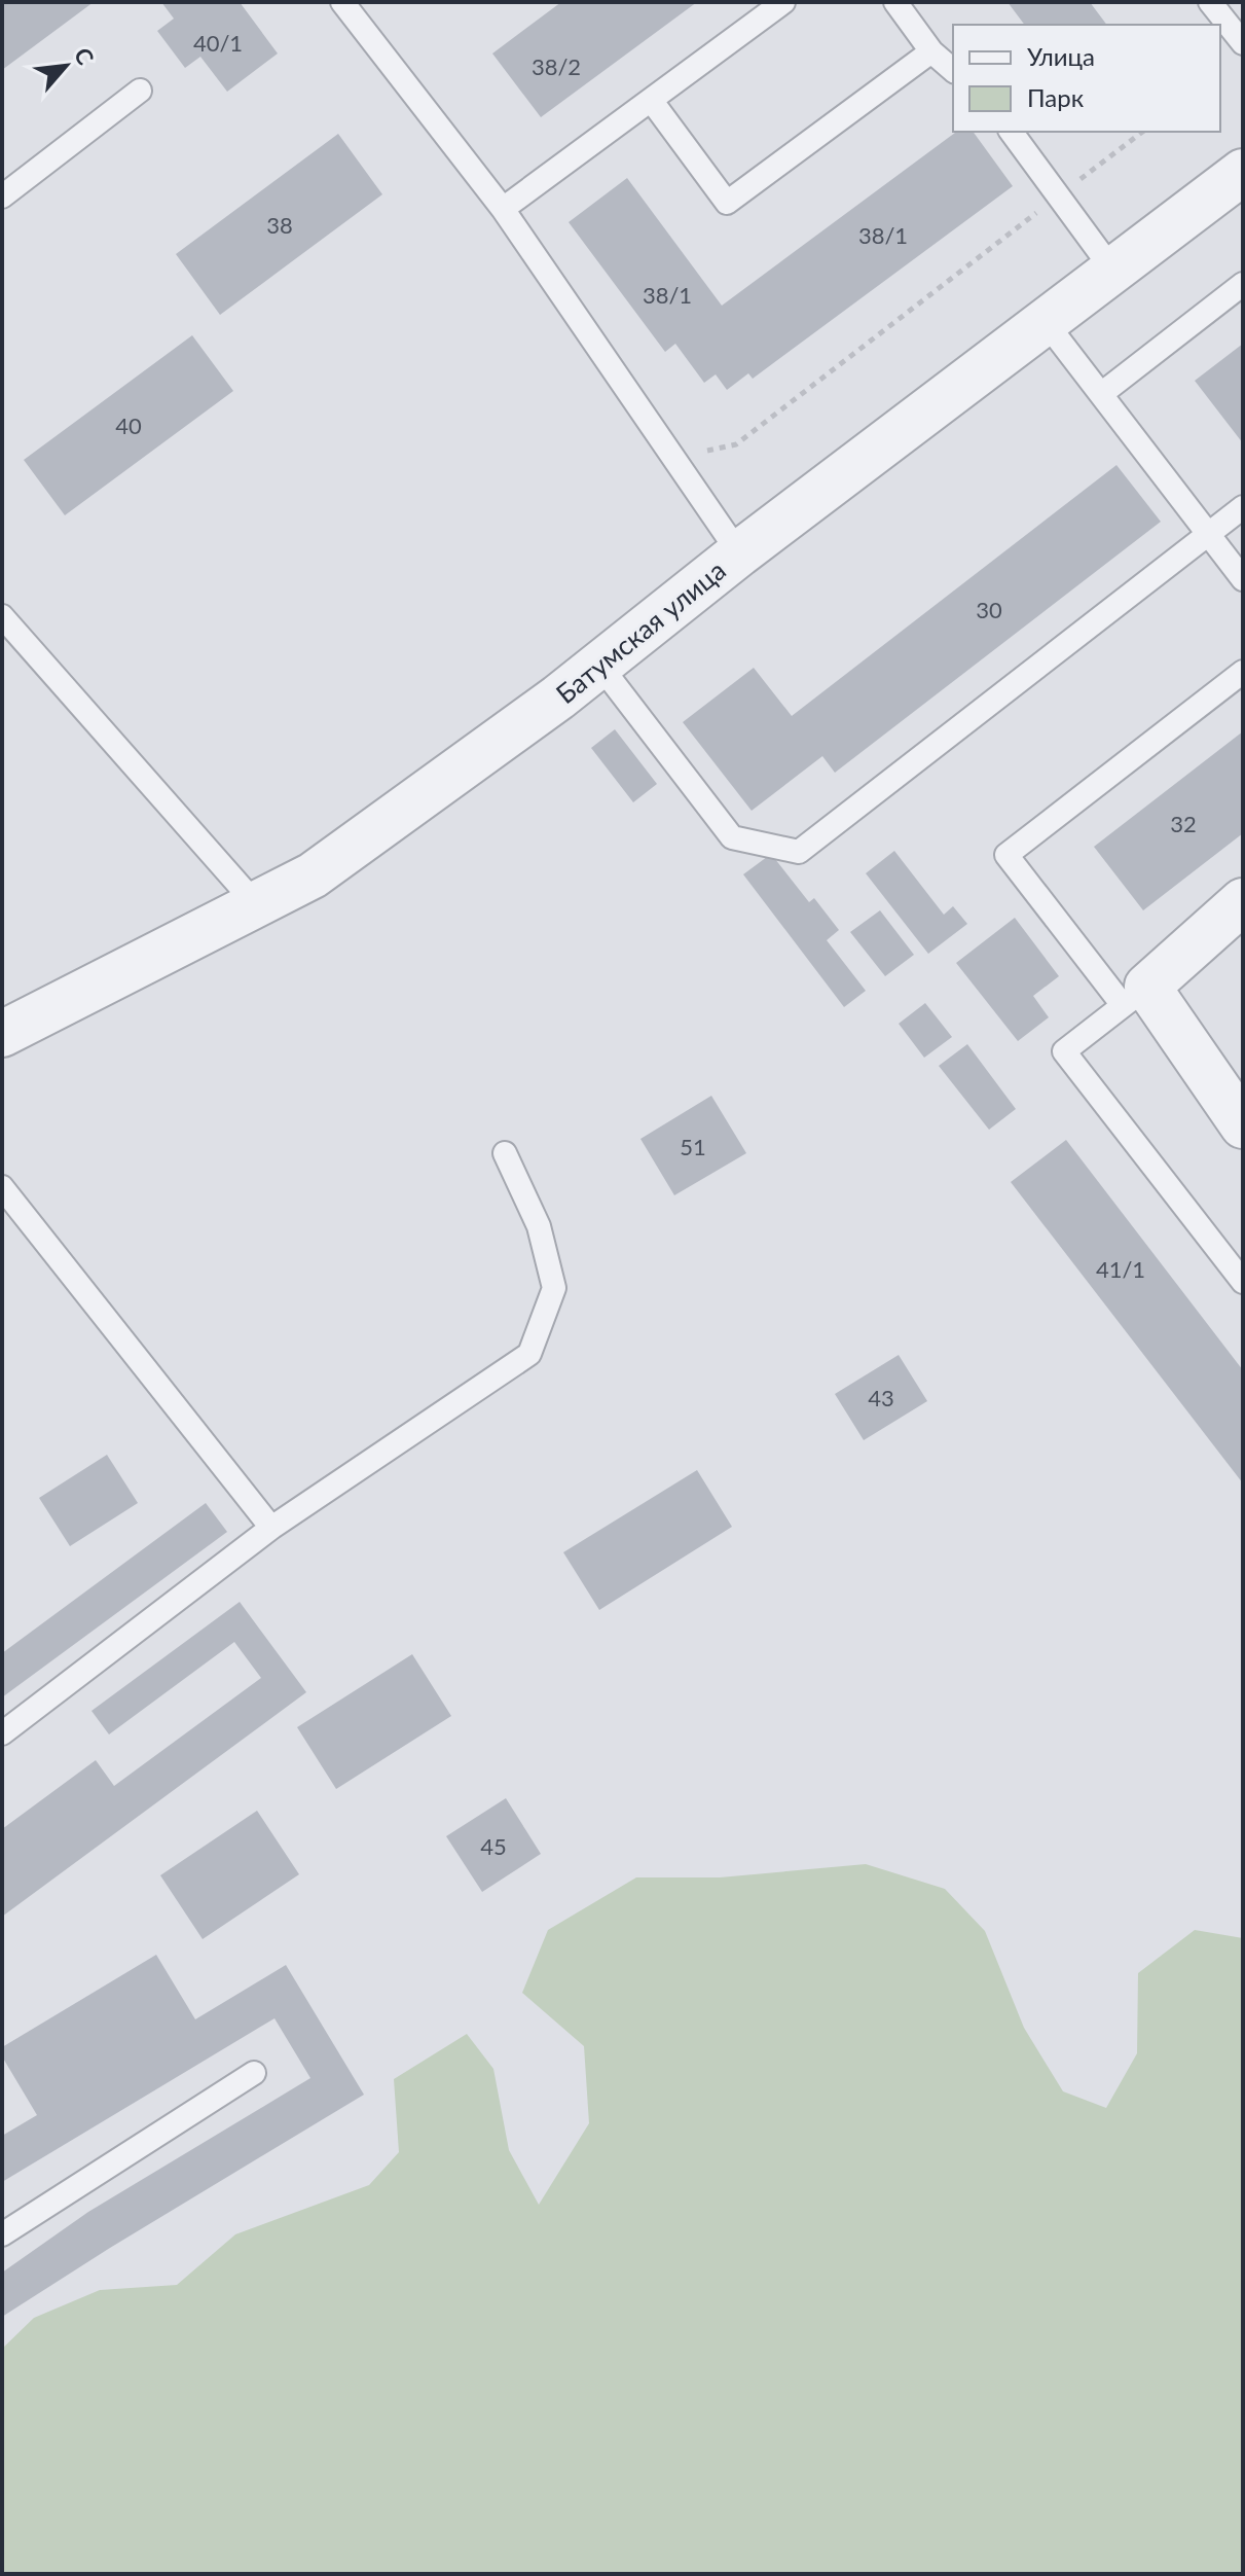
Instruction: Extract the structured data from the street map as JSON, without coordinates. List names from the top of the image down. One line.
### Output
{"streets":{"street":["Батумская улица"]},"house_numbers":["40/1","38/2","38","38/1","38/1","40","30","32","51","41/1","43","45"],"legend":["Улица","Парк"],"north":"top right"}
